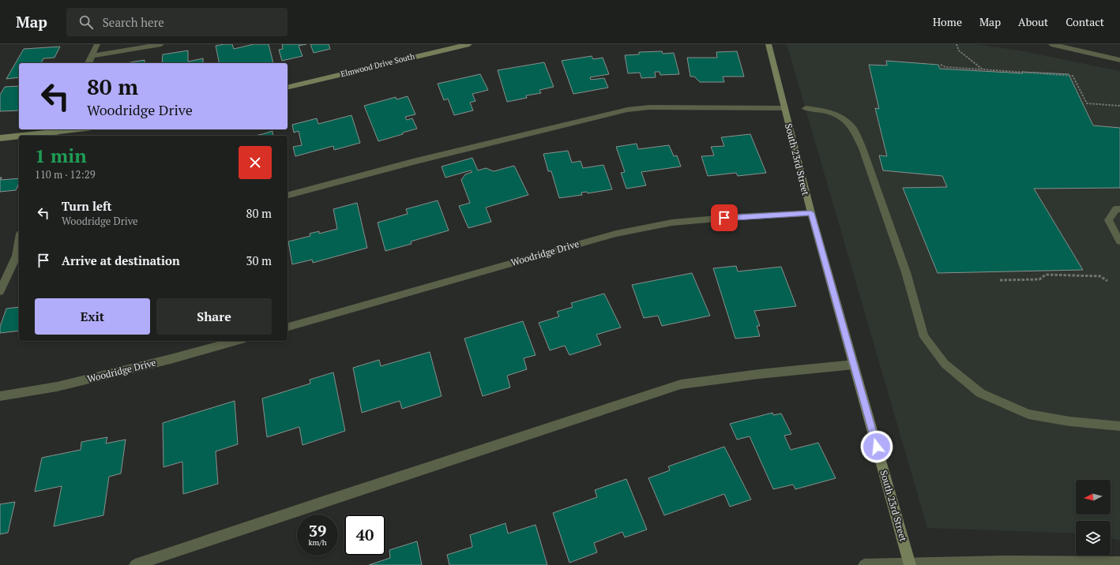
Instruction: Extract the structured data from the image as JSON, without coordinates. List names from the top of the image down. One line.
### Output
{"streets":{"street":["Elmwood Drive South","South 23rd Street","Woodridge Drive"]},"crossings":[["South 23rd Street","Woodridge Drive"]],"north":"left","page":{"header":"Map","search":"Search here","nav":["Home","Map","About","Contact"],"turn":["80 m","Woodridge Drive"],"heading":["1 min","110 m · 12:29"],"list":[{"name":"Turn left","note":"Woodridge Drive","value":"80 m"},{"name":"Arrive at destination","value":"30 m"}],"buttons":["Exit","Share"],"speed":"39 km/h","limit":"40"}}
